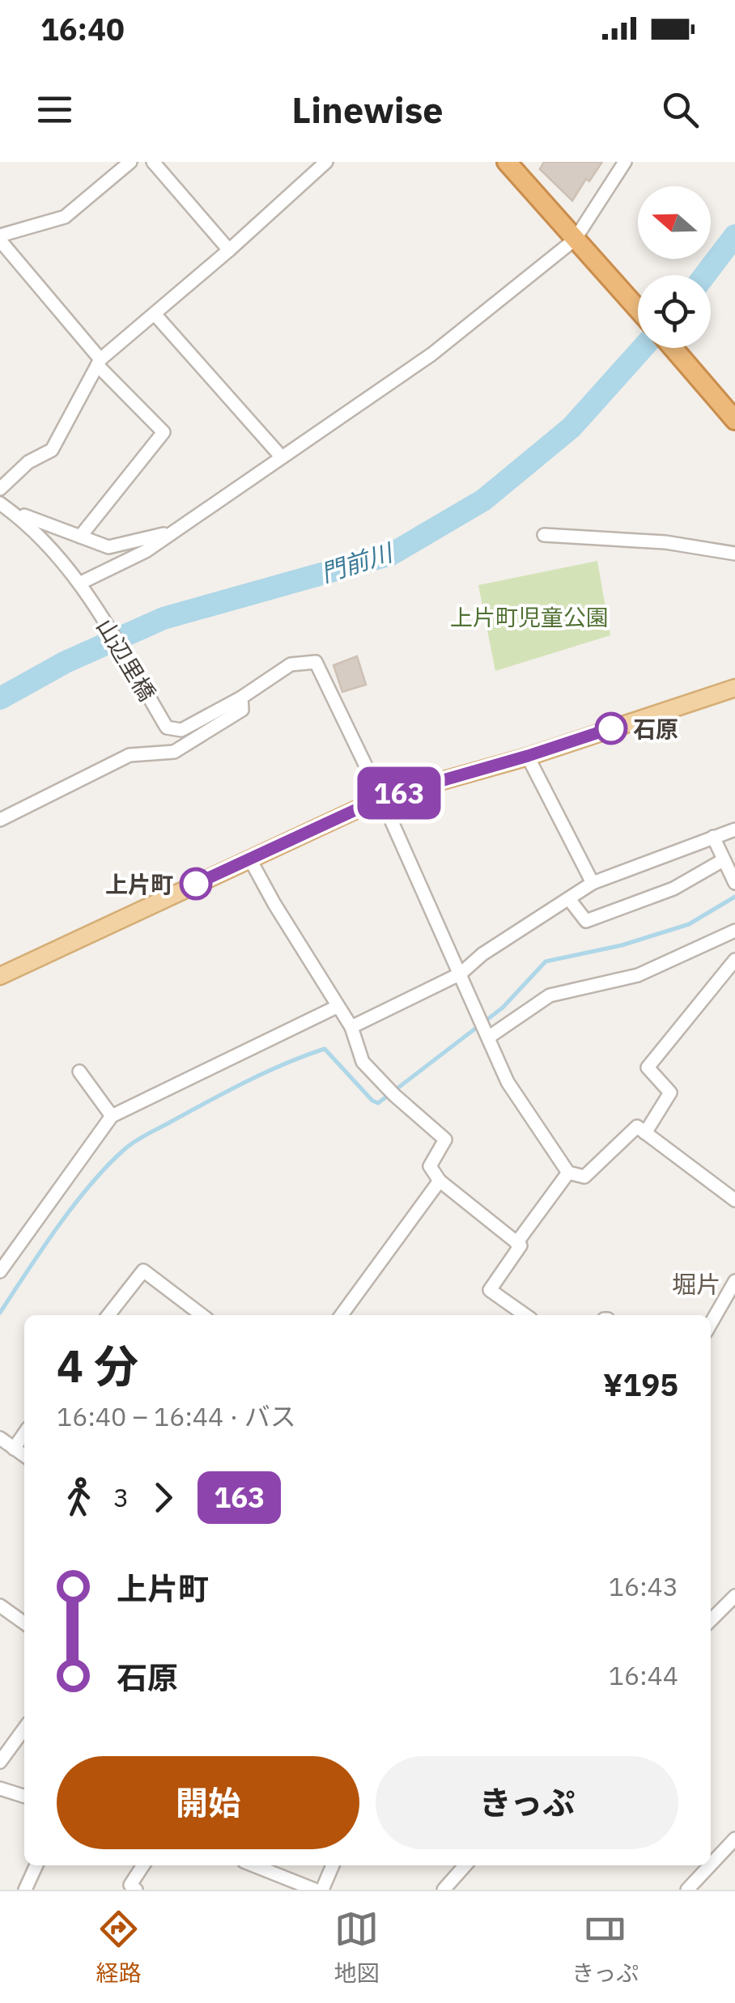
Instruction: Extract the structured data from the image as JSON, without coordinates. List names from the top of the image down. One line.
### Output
{"streets":{"street":["山辺里橋"]},"districts":["堀片"],"water":["門前川"],"parks":["上片町児童公園"],"places":["石原","上片町"],"lines":["bus line 163"],"north":"left","page":{"status":"16:40","header":"Linewise","on_map":"163","heading":["4 分","16:40 – 16:44 · バス","¥195"],"legs":["3","163"],"list":[{"name":"上片町","value":"16:43"},{"name":"石原","value":"16:44"}],"buttons":["開始","きっぷ"],"tabs":["経路","地図","きっぷ"]}}
